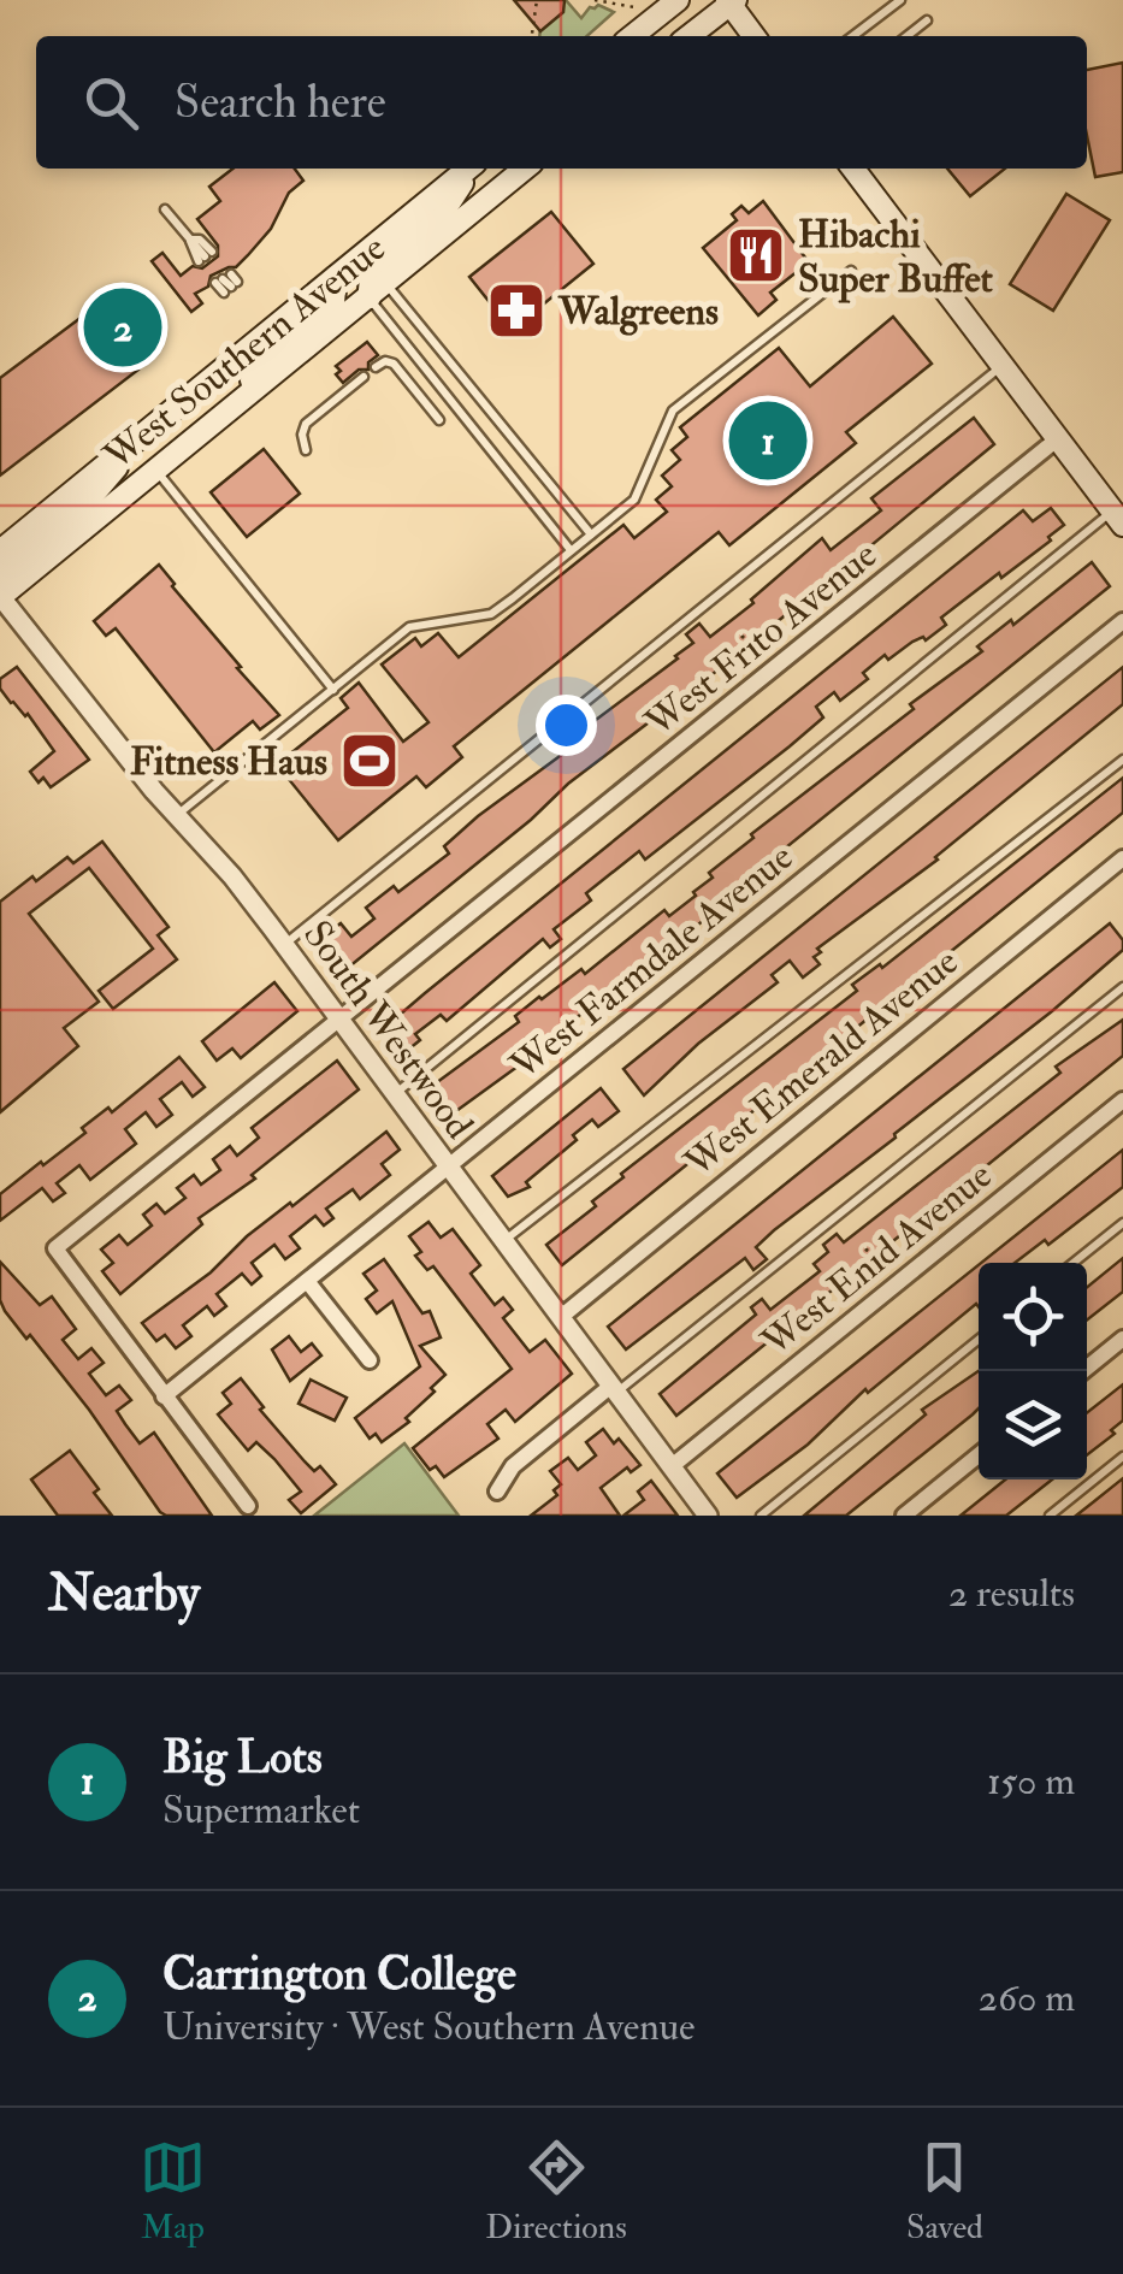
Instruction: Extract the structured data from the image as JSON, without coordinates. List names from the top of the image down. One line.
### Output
{"streets":{"main road":["West Southern Avenue"],"street":["West Frito Avenue","West Farmdale Avenue","South Westwood","West Emerald Avenue","West Enid Avenue"]},"crossings":[["West Southern Avenue","South Westwood"],["West Frito Avenue","West Farmdale Avenue"],["West Frito Avenue","South Westwood"],["West Farmdale Avenue","South Westwood"],["South Westwood","West Emerald Avenue"],["South Westwood","West Enid Avenue"]],"places":{"restaurant":["Hibachi Super Buffet"],"pharmacy":["Walgreens"],"sports":["Fitness Haus"]},"page":{"search":"Search here","pins":["2","1"],"heading":["Nearby","2 results"],"list":[{"mark":"1","name":"Big Lots","note":"Supermarket","value":"150 m"},{"mark":"2","name":"Carrington College","note":"University · West Southern Avenue","value":"260 m"}],"nav":["Map","Directions","Saved"]}}
